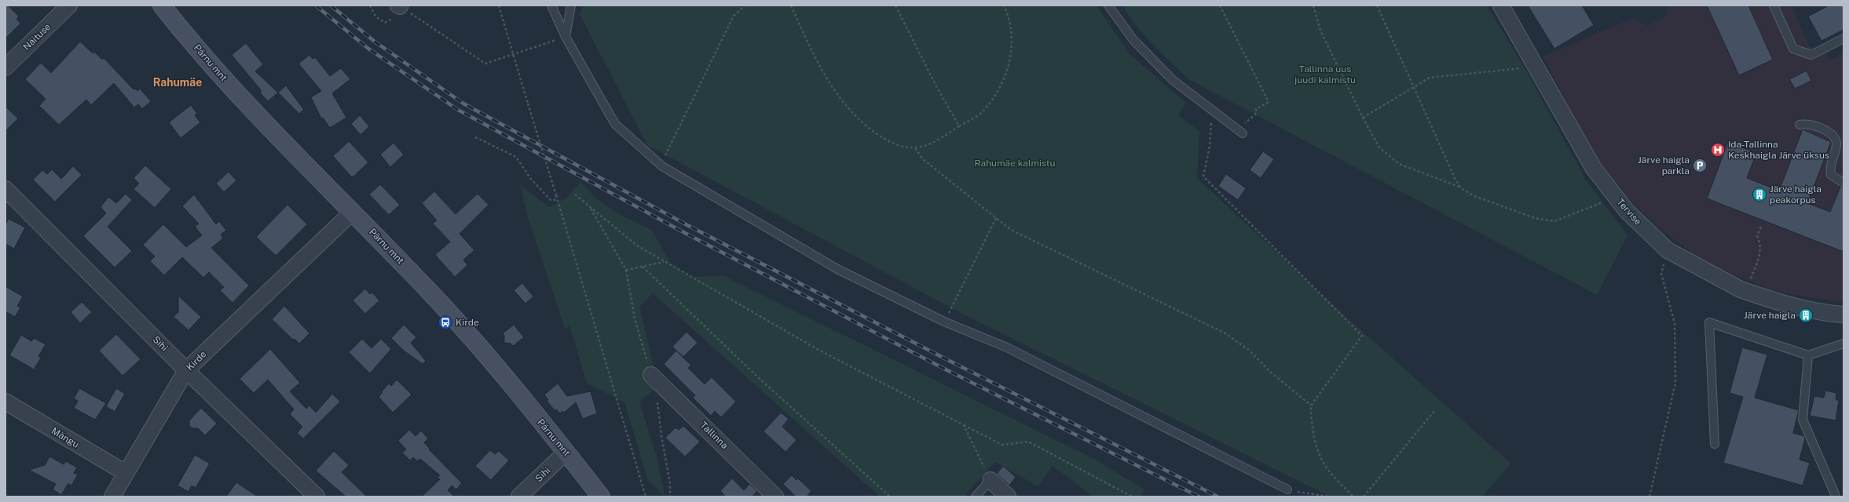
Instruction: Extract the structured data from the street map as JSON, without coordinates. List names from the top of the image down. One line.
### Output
{"streets":{"main road":["Pärnu mnt"],"street":["Näituse","Tervise","Sihi","Kirde","Tallinna","Mängu"]},"crossings":[["Pärnu mnt","Sihi"],["Pärnu mnt","Kirde"],["Sihi","Kirde"],["Kirde","Mängu"]],"districts":["Rahumäe"],"parks":["Tallinna uus juudi kalmistu","Rahumäe kalmistu"],"places":{"hospital":["Ida-Tallinna Keskhaigla Järve üksus"],"parking":["Järve haigla parkla"],"building":["Järve haigla peakorpus","Järve haigla"],"bus stop":["Kirde"]}}
